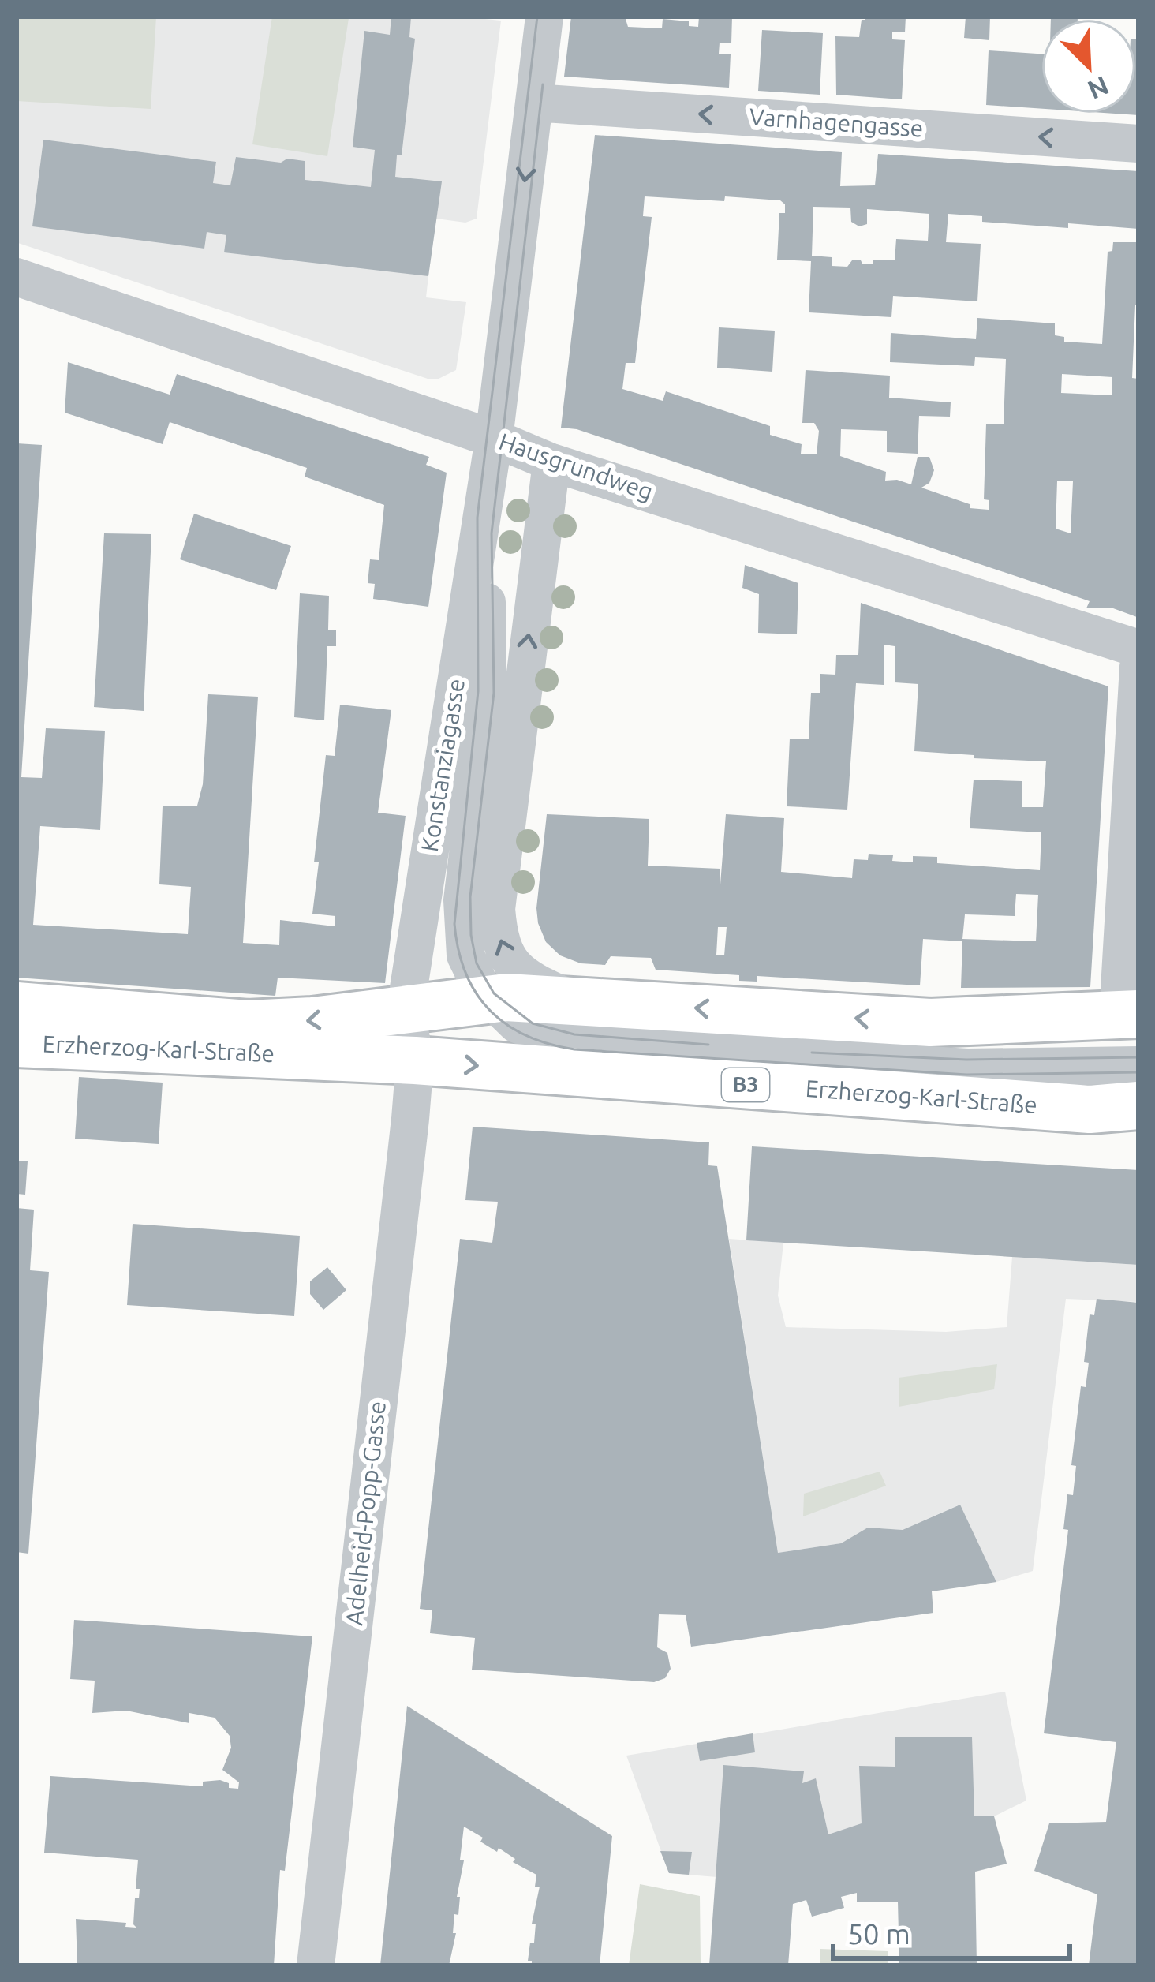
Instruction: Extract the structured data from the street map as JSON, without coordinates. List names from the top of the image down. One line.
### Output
{"streets":{"main road":["Erzherzog-Karl-Straße","B3"],"street":["Varnhagengasse","Hausgrundweg","Konstanziagasse","Adelheid-Popp-Gasse"]},"crossings":[["Varnhagengasse","Konstanziagasse"],["Hausgrundweg","Konstanziagasse"],["Konstanziagasse","Erzherzog-Karl-Straße"],["Konstanziagasse","Adelheid-Popp-Gasse"],["Erzherzog-Karl-Straße","Adelheid-Popp-Gasse"]],"one_way":["Varnhagengasse"],"scale_bar":"50 m","north":"bottom right"}
